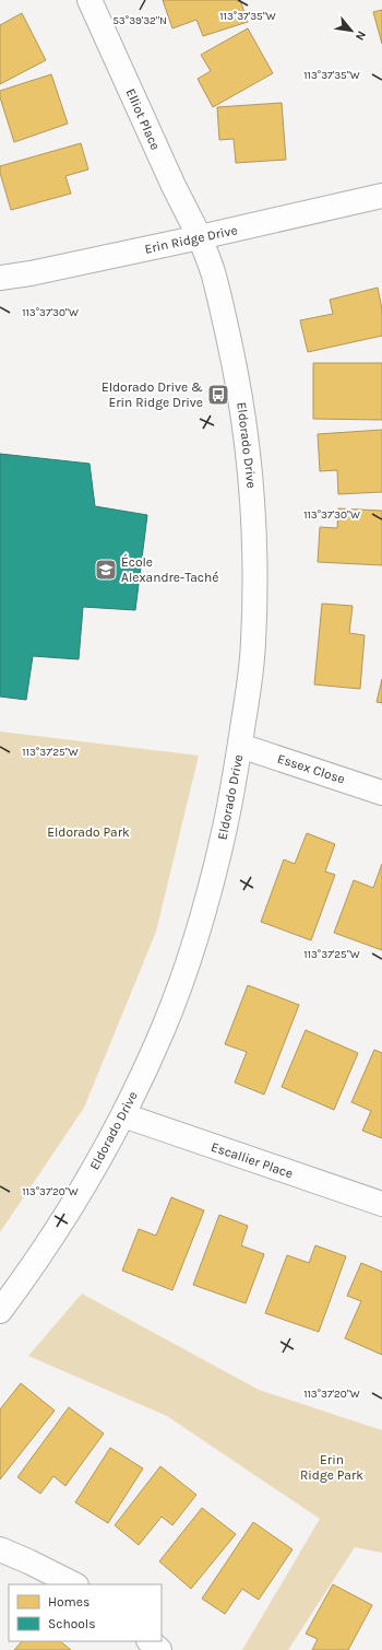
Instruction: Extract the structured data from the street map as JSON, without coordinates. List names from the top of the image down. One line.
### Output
{"streets":{"street":["Elliot Place","Erin Ridge Drive","Eldorado Drive","Essex Close","Escallier Place"]},"crossings":[["Elliot Place","Erin Ridge Drive"],["Elliot Place","Eldorado Drive"],["Erin Ridge Drive","Eldorado Drive"],["Eldorado Drive","Essex Close"],["Eldorado Drive","Escallier Place"]],"parks":["Eldorado Park","Erin Ridge Park"],"places":{"bus stop":["Eldorado Drive & Erin Ridge Drive"],"school or university":["École Alexandre-Taché"]},"legend":["Homes","Schools"],"north":"bottom right","coordinates":["113°37'35\"W","53°39'32\"N","113°37'30\"W","113°37'25\"W","113°37'20\"W"]}
